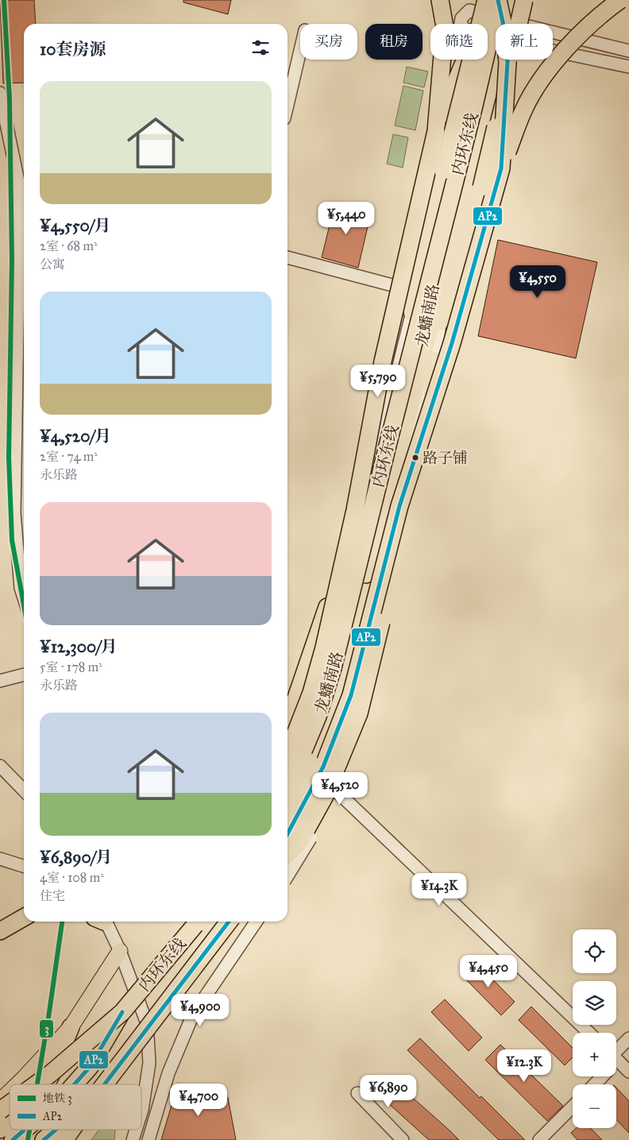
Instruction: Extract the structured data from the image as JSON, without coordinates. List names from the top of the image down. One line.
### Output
{"streets":{"highway":["内环东线"],"street":["龙蟠南路"]},"places":["路子铺"],"lines":["metro line 3","transit line AP2"],"legend":["地铁 3","AP2"],"page":{"chip":["买房","租房","筛选","新上"],"heading":"10套房源","list":[{"name":"¥4,550/月","note":"2室 · 68 m² · 公寓"},{"name":"¥4,520/月","note":"2室 · 74 m² · 永乐路"},{"name":"¥12,300/月","note":"5室 · 178 m² · 永乐路"},{"name":"¥6,890/月","note":"4室 · 108 m² · 住宅"}],"price":["¥5,440","¥4,550","¥5,790","¥4,520","¥14.3K","¥4,450","¥4,900","¥12.3K","¥6,890","¥4,700"],"map_buttons":["+","−"]}}
